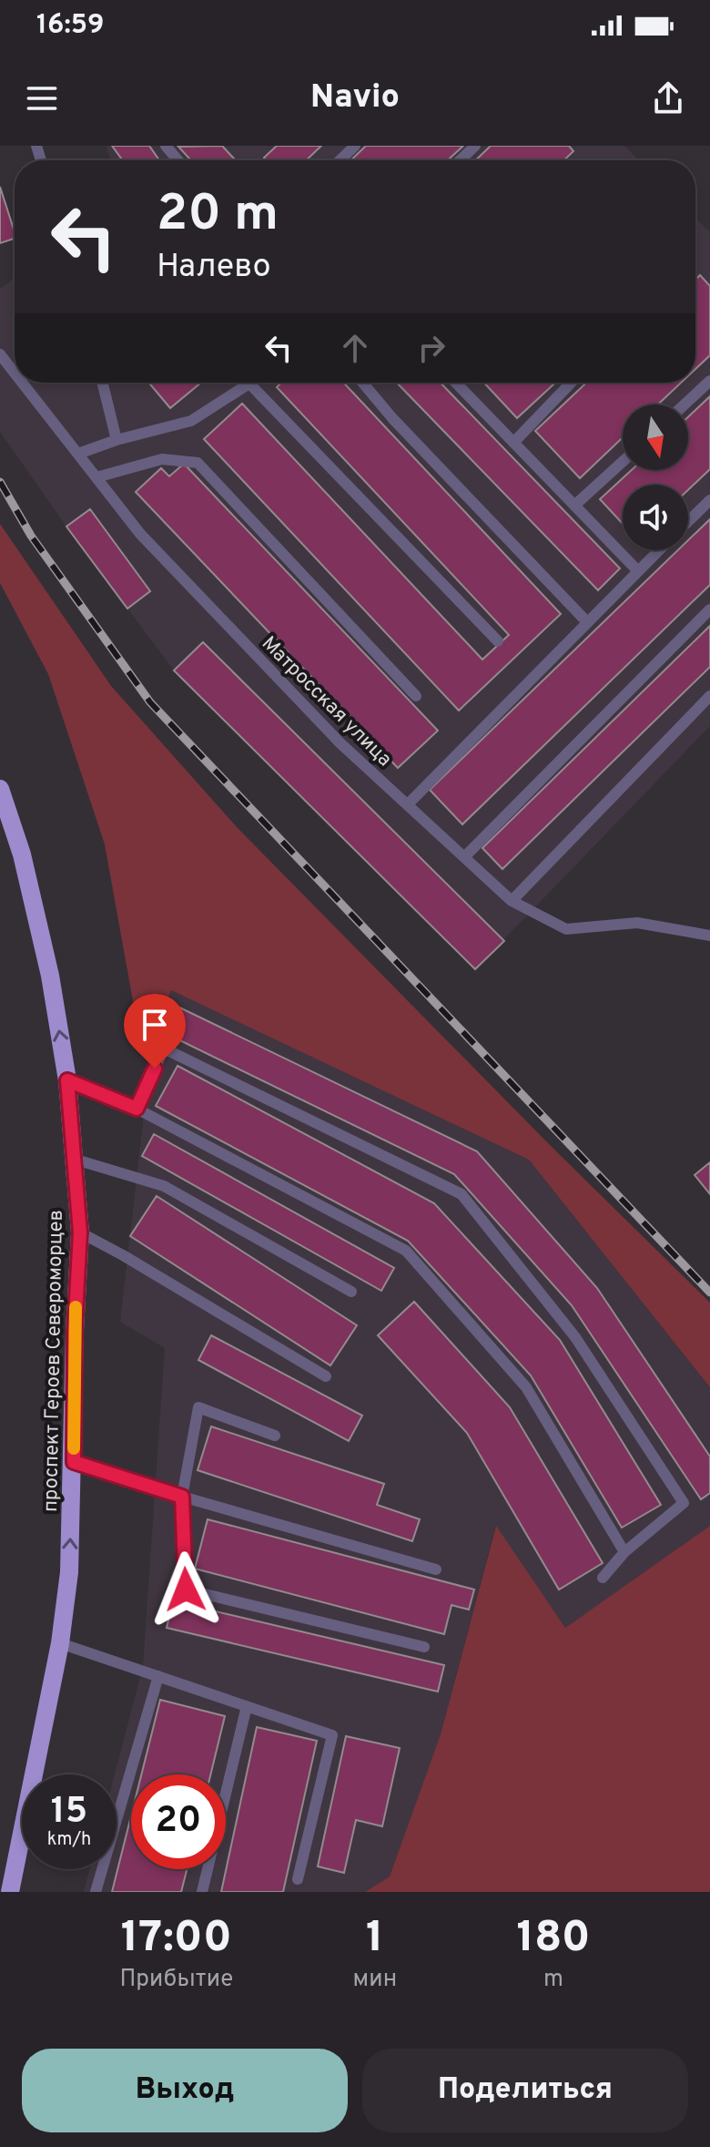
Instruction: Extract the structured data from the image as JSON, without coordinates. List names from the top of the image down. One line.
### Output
{"streets":{"main road":["проспект Героев Североморцев"],"lane":["Матросская улица"]},"one_way":["проспект Героев Североморцев"],"north":"bottom","page":{"status":"16:59","header":"Navio","turn":["20 m","Налево"],"speed":"15 km/h","limit":"20","eta":["17:00","Прибытие","1","мин","180","m"],"buttons":["Выход","Поделиться"]}}
